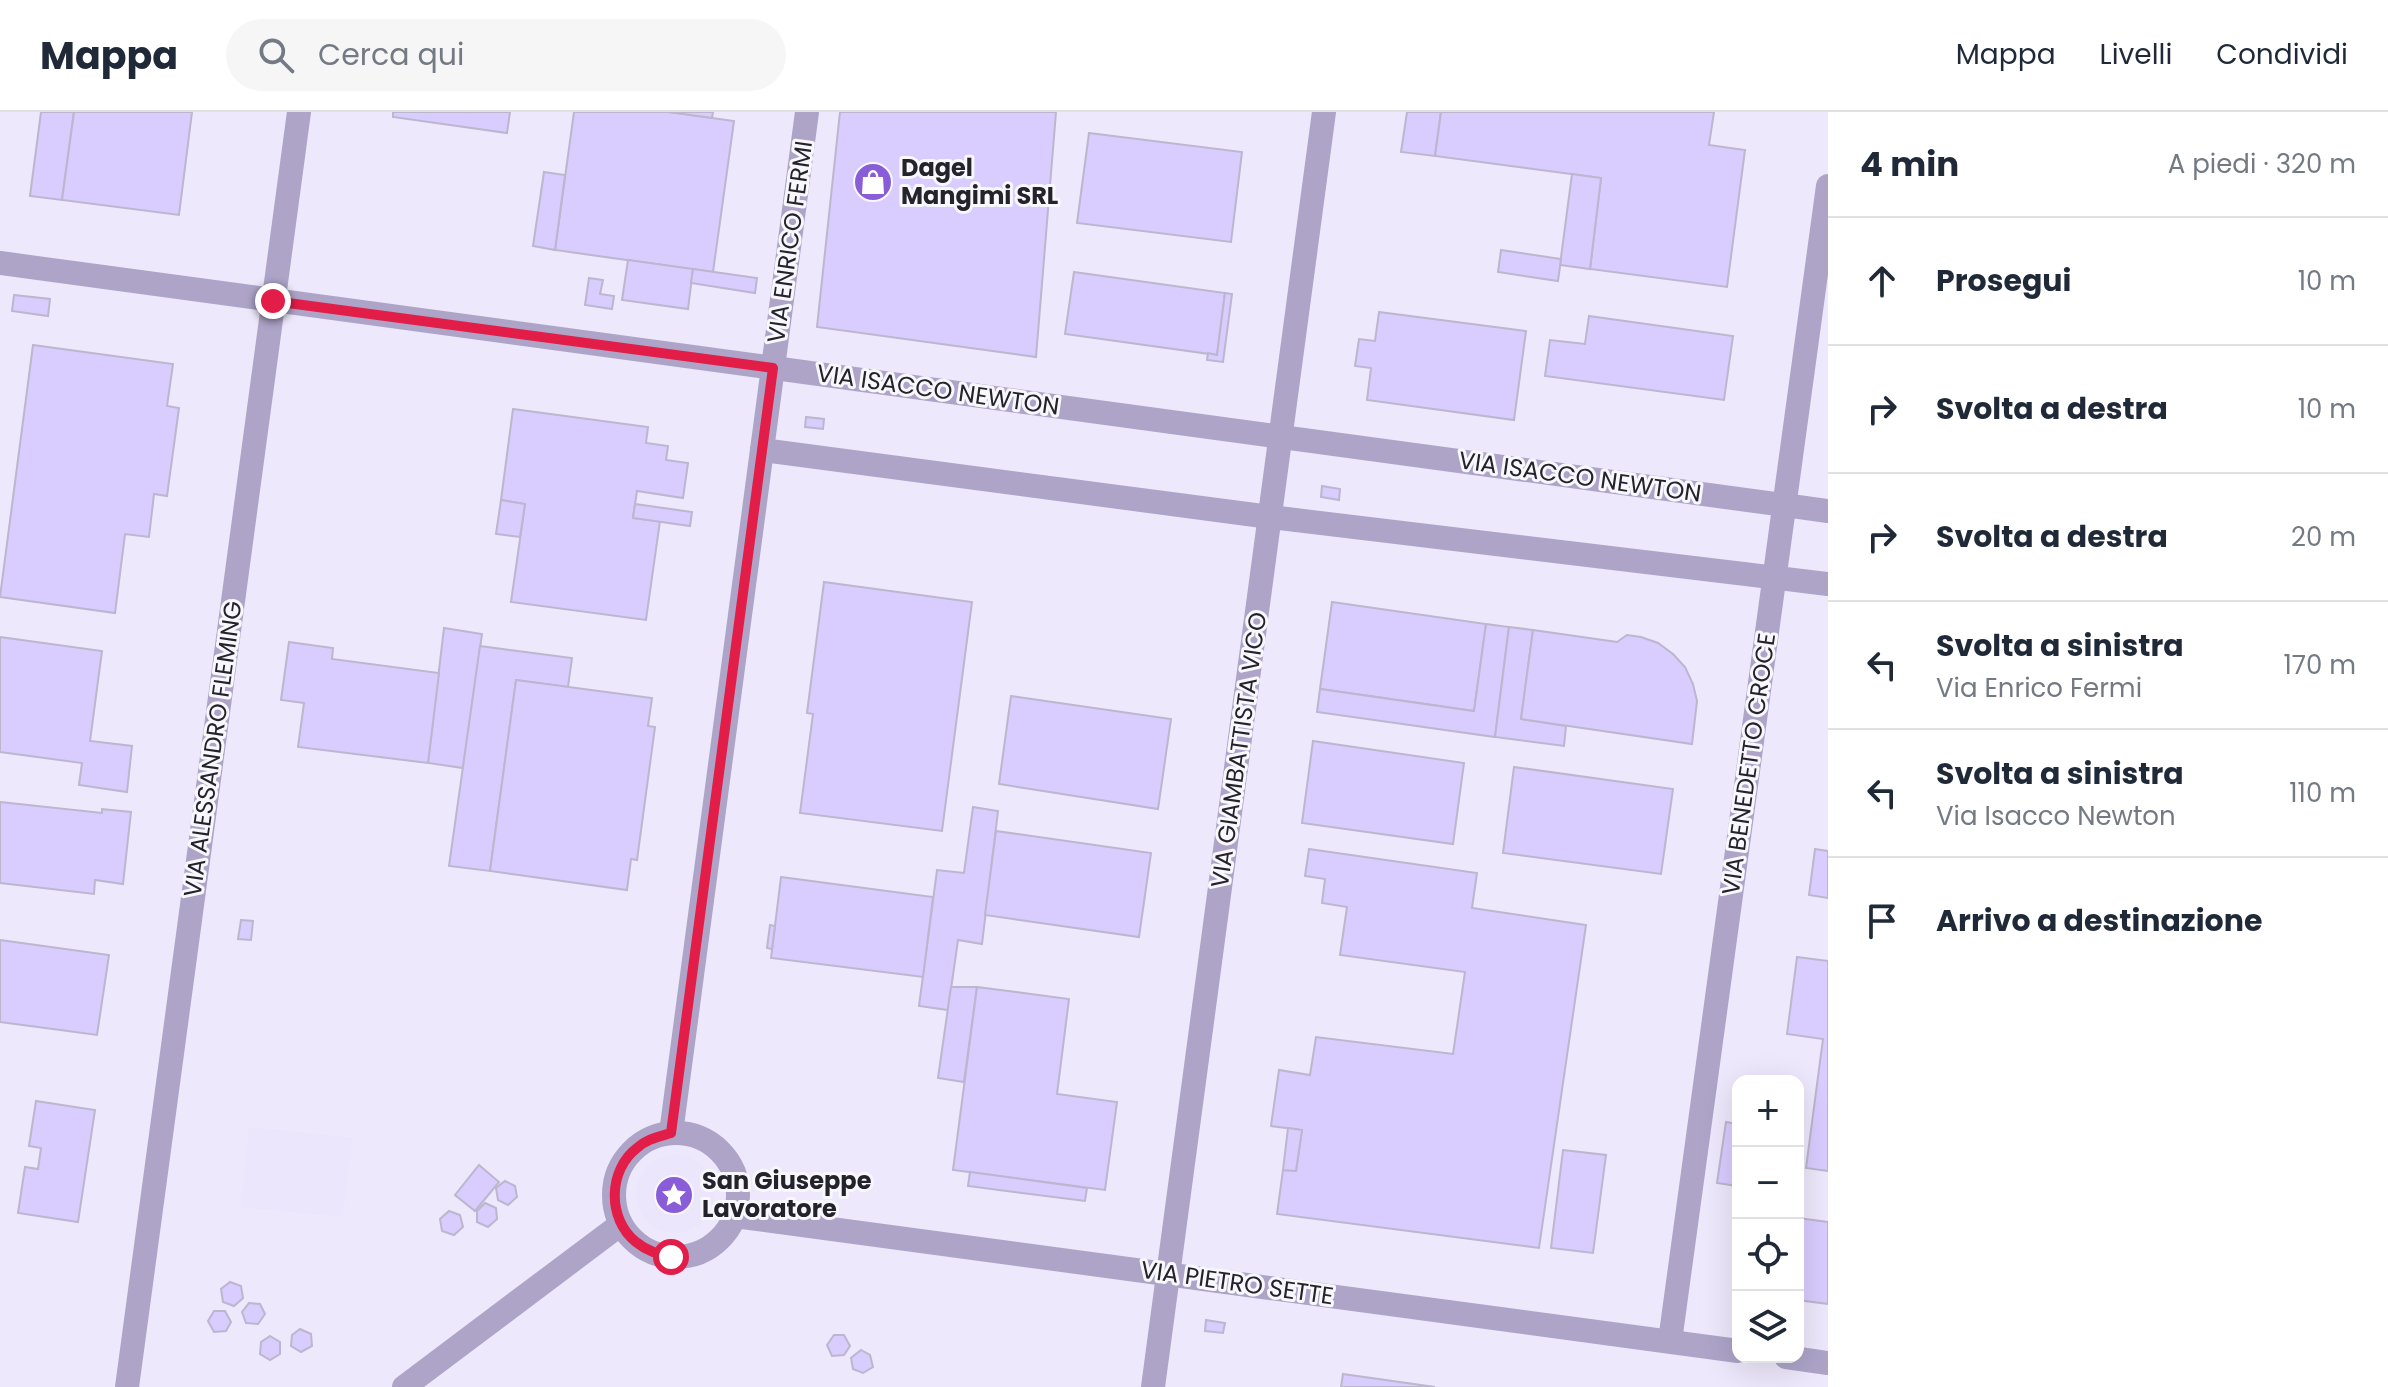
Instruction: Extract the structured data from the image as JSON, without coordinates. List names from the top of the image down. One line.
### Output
{"streets":{"street":["VIA ENRICO FERMI","VIA ISACCO NEWTON","VIA ALESSANDRO FLEMING","VIA GIAMBATTISTA VICO","VIA BENEDETTO CROCE","VIA PIETRO SETTE"]},"crossings":[["VIA ENRICO FERMI","VIA ISACCO NEWTON"],["VIA ENRICO FERMI","VIA PIETRO SETTE"],["VIA ISACCO NEWTON","VIA ALESSANDRO FLEMING"],["VIA ISACCO NEWTON","VIA GIAMBATTISTA VICO"],["VIA ISACCO NEWTON","VIA BENEDETTO CROCE"],["VIA GIAMBATTISTA VICO","VIA PIETRO SETTE"],["VIA BENEDETTO CROCE","VIA PIETRO SETTE"]],"places":{"shop":["Dagel Mangimi SRL"],"place":["San Giuseppe Lavoratore"]},"page":{"header":"Mappa","search":"Cerca qui","nav":["Mappa","Livelli","Condividi"],"heading":["4 min","A piedi · 320 m"],"list":[["Prosegui","10 m"],["Svolta a destra","10 m"],["Svolta a destra","20 m"],["Svolta a sinistra","Via Enrico Fermi","170 m"],["Svolta a sinistra","Via Isacco Newton","110 m"],"Arrivo a destinazione"],"map_buttons":["+","−"]}}
